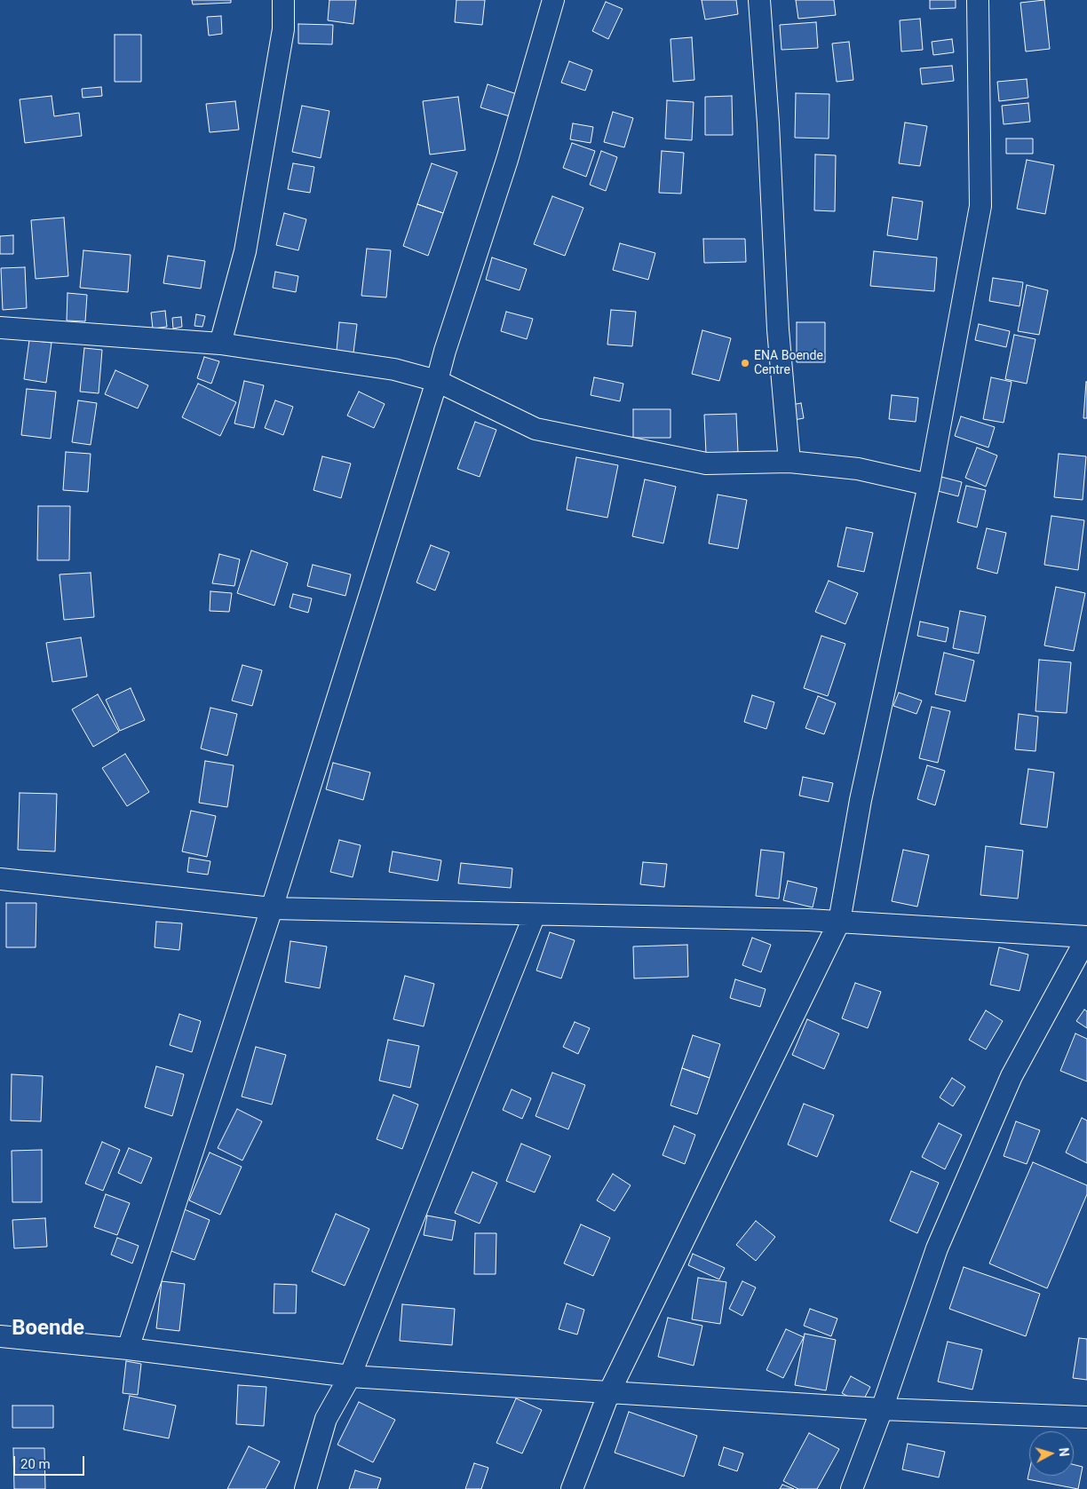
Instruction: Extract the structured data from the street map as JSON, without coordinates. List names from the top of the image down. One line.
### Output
{"districts":["Boende"],"places":["ENA Boende Centre"],"scale_bar":"20 m","north":"right"}
